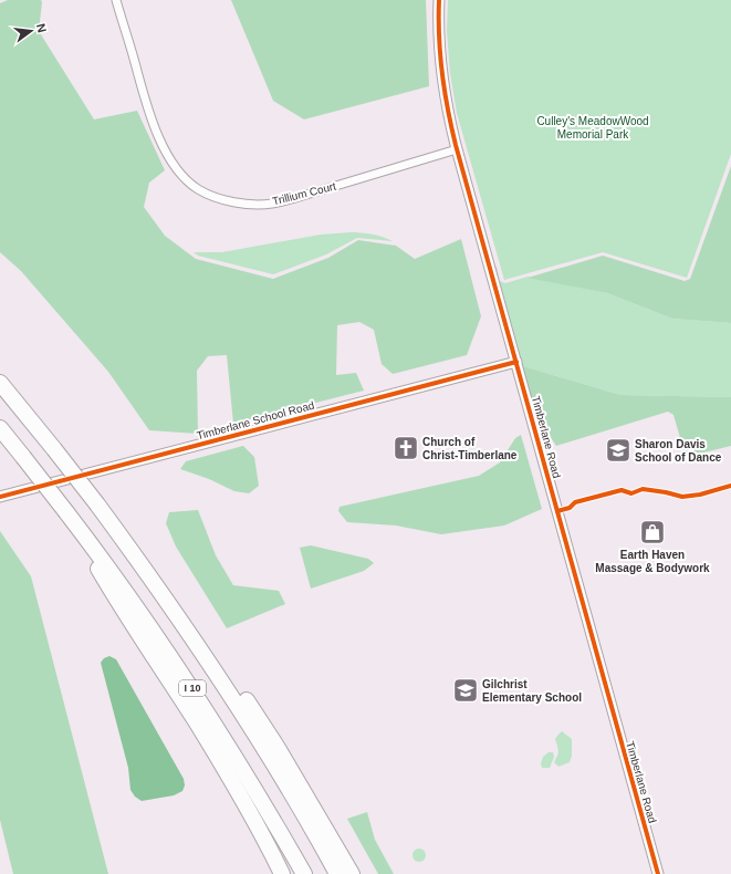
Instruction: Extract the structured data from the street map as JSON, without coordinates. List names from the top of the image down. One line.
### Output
{"streets":{"highway":["I 10"],"street":["Trillium Court","Timberlane School Road","Timberlane Road"]},"crossings":[["Trillium Court","Timberlane Road"],["Timberlane School Road","Timberlane Road"]],"parks":["Culley's MeadowWood Memorial Park"],"places":{"church":["Church of Christ-Timberlane"],"school or university":["Sharon Davis School of Dance","Gilchrist Elementary School"],"shop":["Earth Haven Massage & Bodywork"]},"north":"right"}
